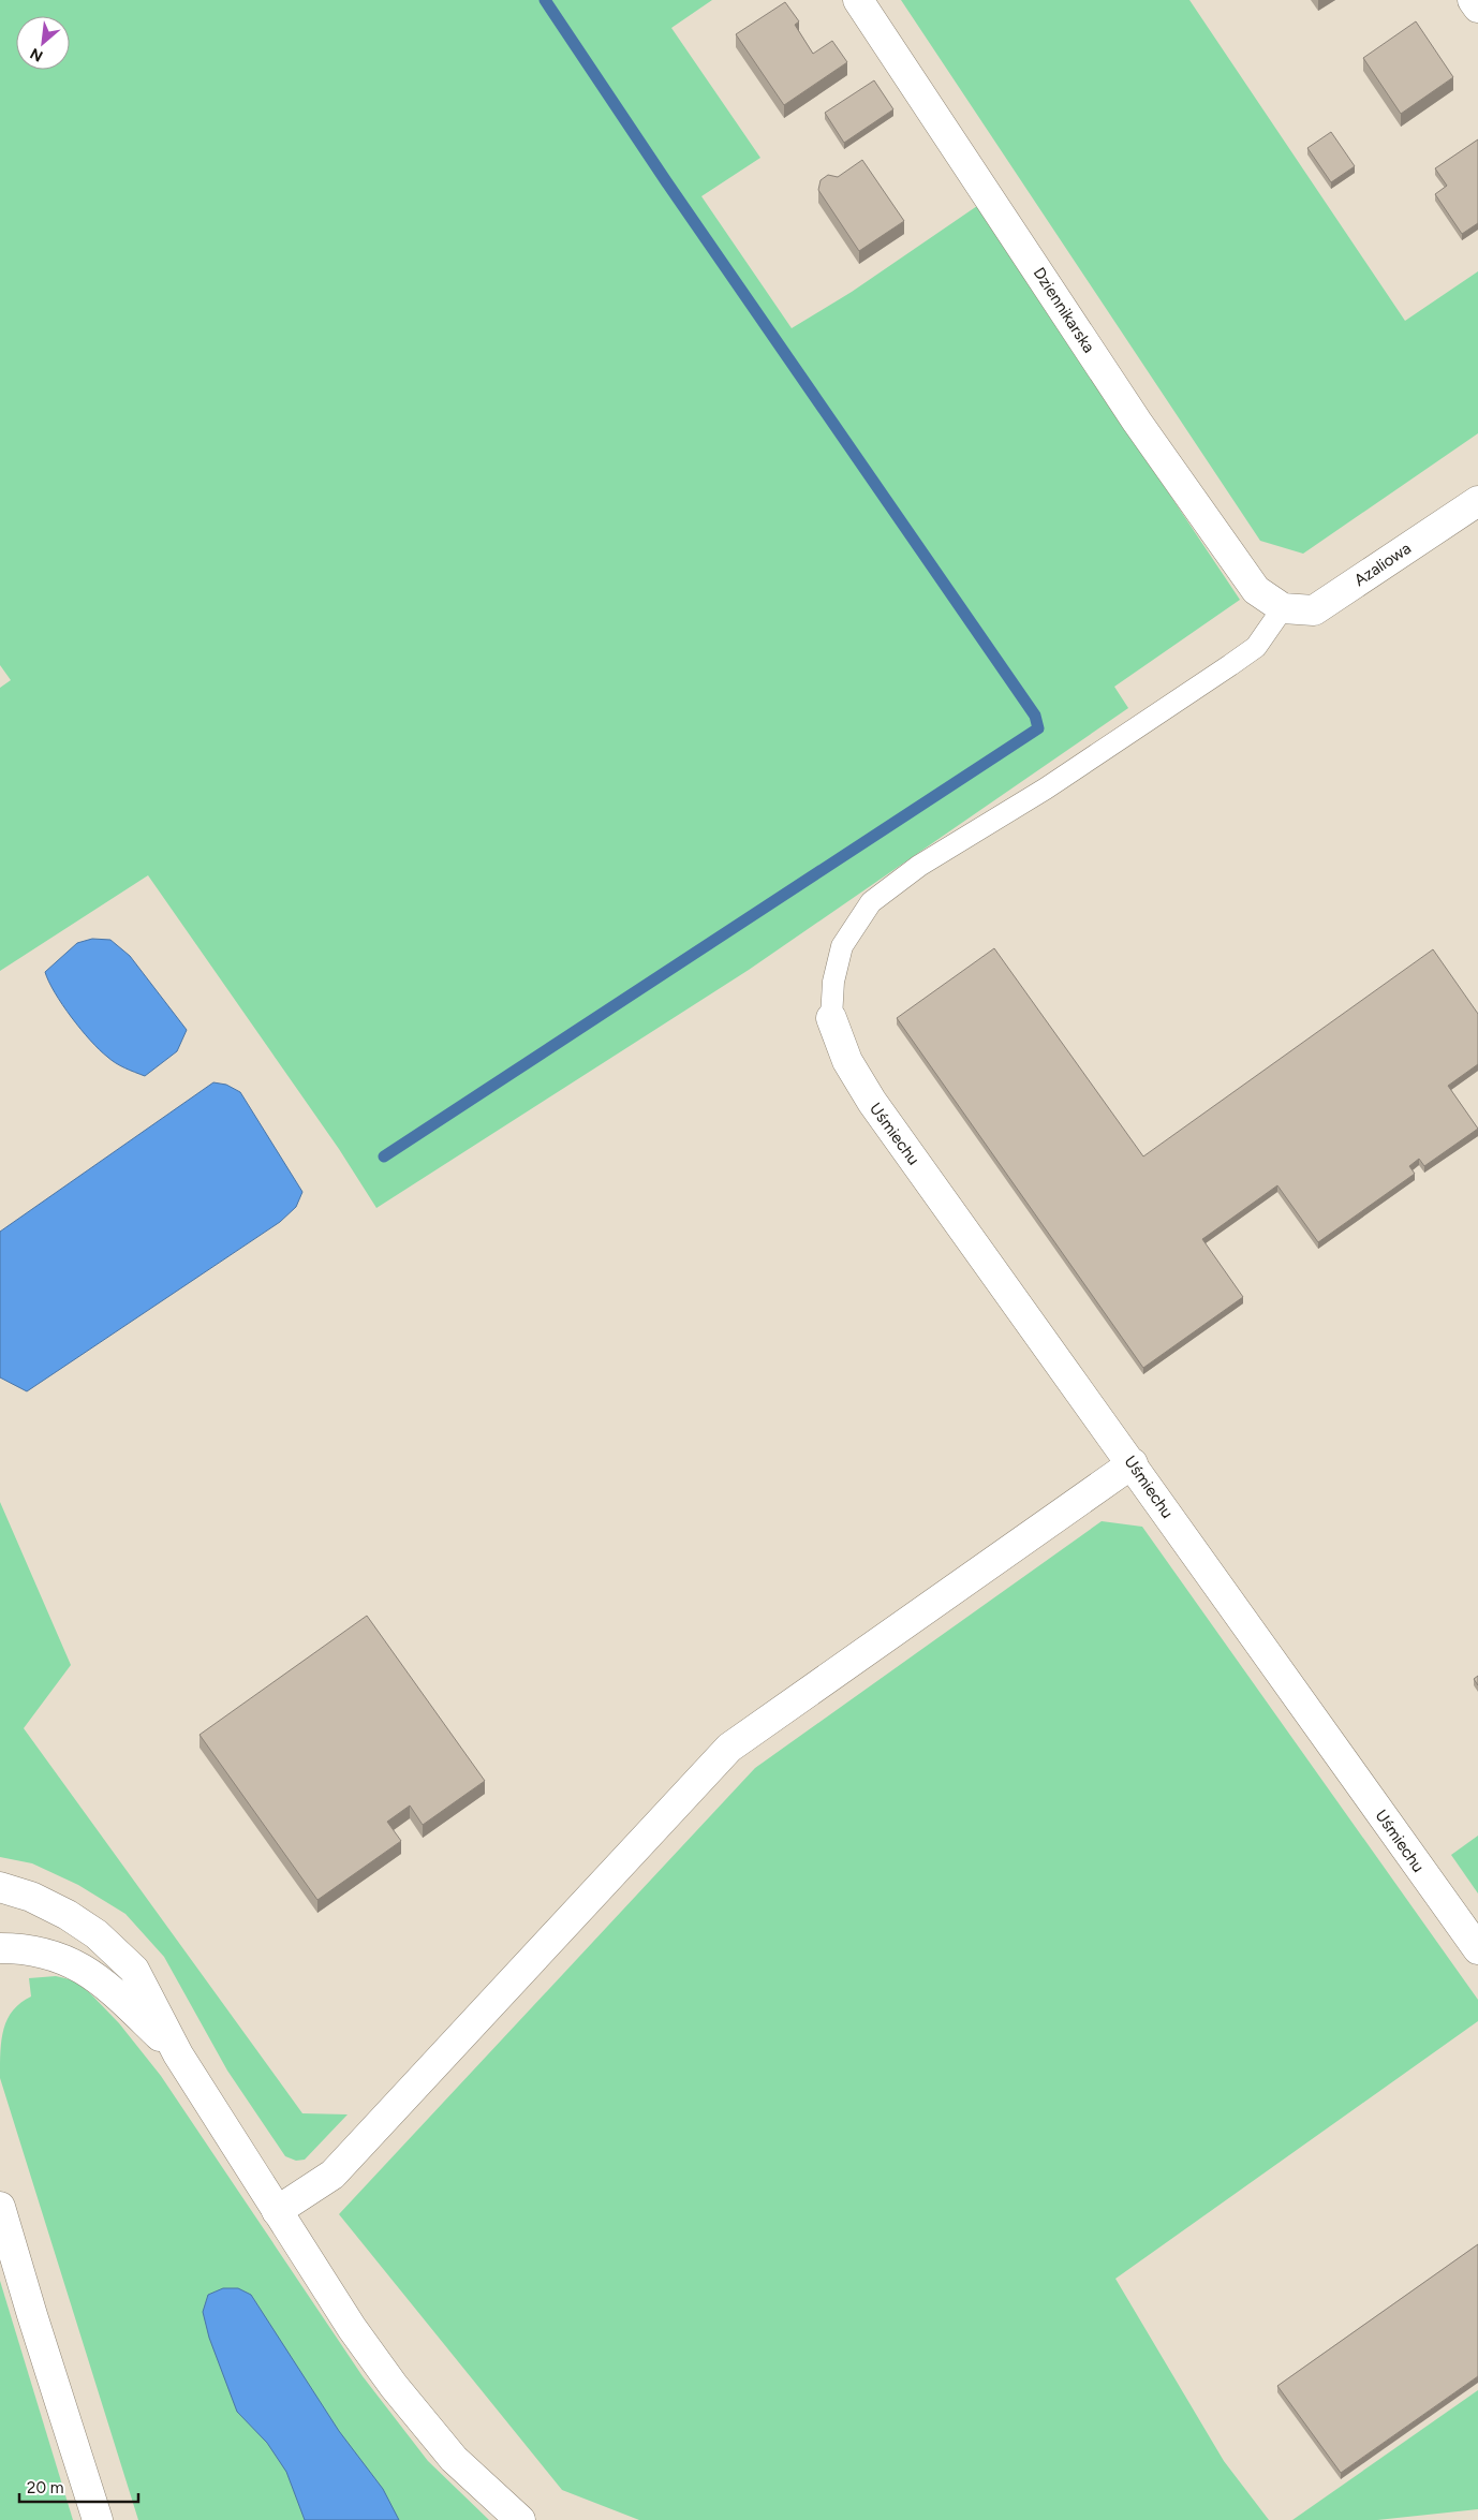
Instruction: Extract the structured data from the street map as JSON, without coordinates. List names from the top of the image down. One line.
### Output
{"streets":{"street":["Dziennikarska","Azaliowa","Uśmiechu"]},"crossings":[["Dziennikarska","Azaliowa"]],"scale_bar":"20 m","north":"bottom left"}
